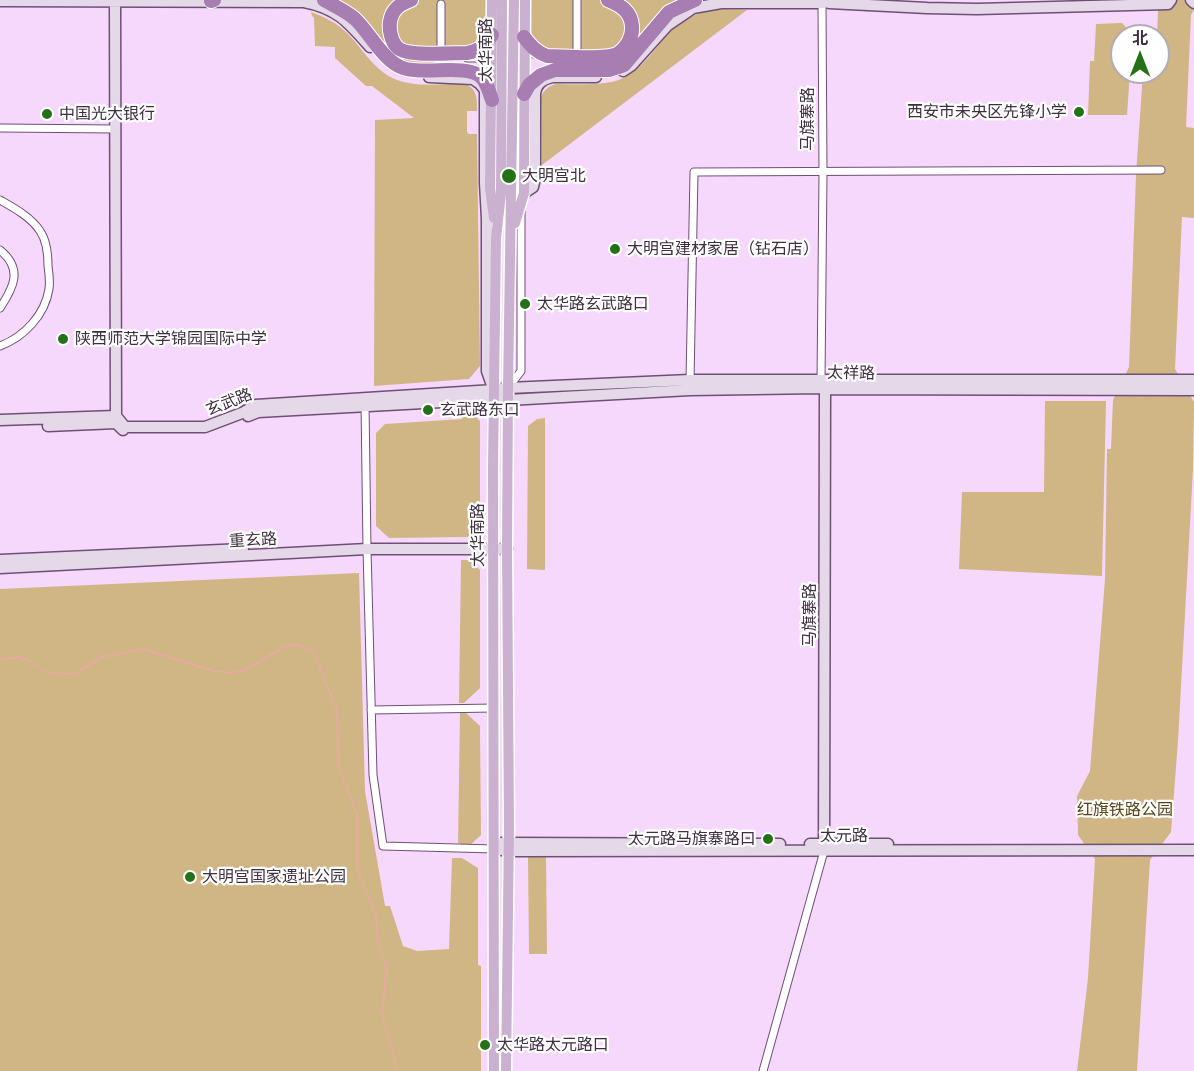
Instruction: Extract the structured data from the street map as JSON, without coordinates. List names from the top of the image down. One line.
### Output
{"streets":{"main road":["太华南路"],"street":["马旗寨路","太祥路","玄武路","重玄路","太元路"]},"crossings":[["太华南路","太祥路"],["太华南路","玄武路"],["太华南路","重玄路"],["太华南路","太元路"],["马旗寨路","太祥路"],["马旗寨路","太元路"],["太祥路","玄武路"]],"parks":["红旗铁路公园"],"places":["西安市未央区先锋小学","中国光大银行","大明宫北","大明宫建材家居（钻石店）","太华路玄武路口","陕西师范大学锦园国际中学","玄武路东口","太元路马旗寨路口","大明宫国家遗址公园","太华路太元路口"],"north":"top"}
